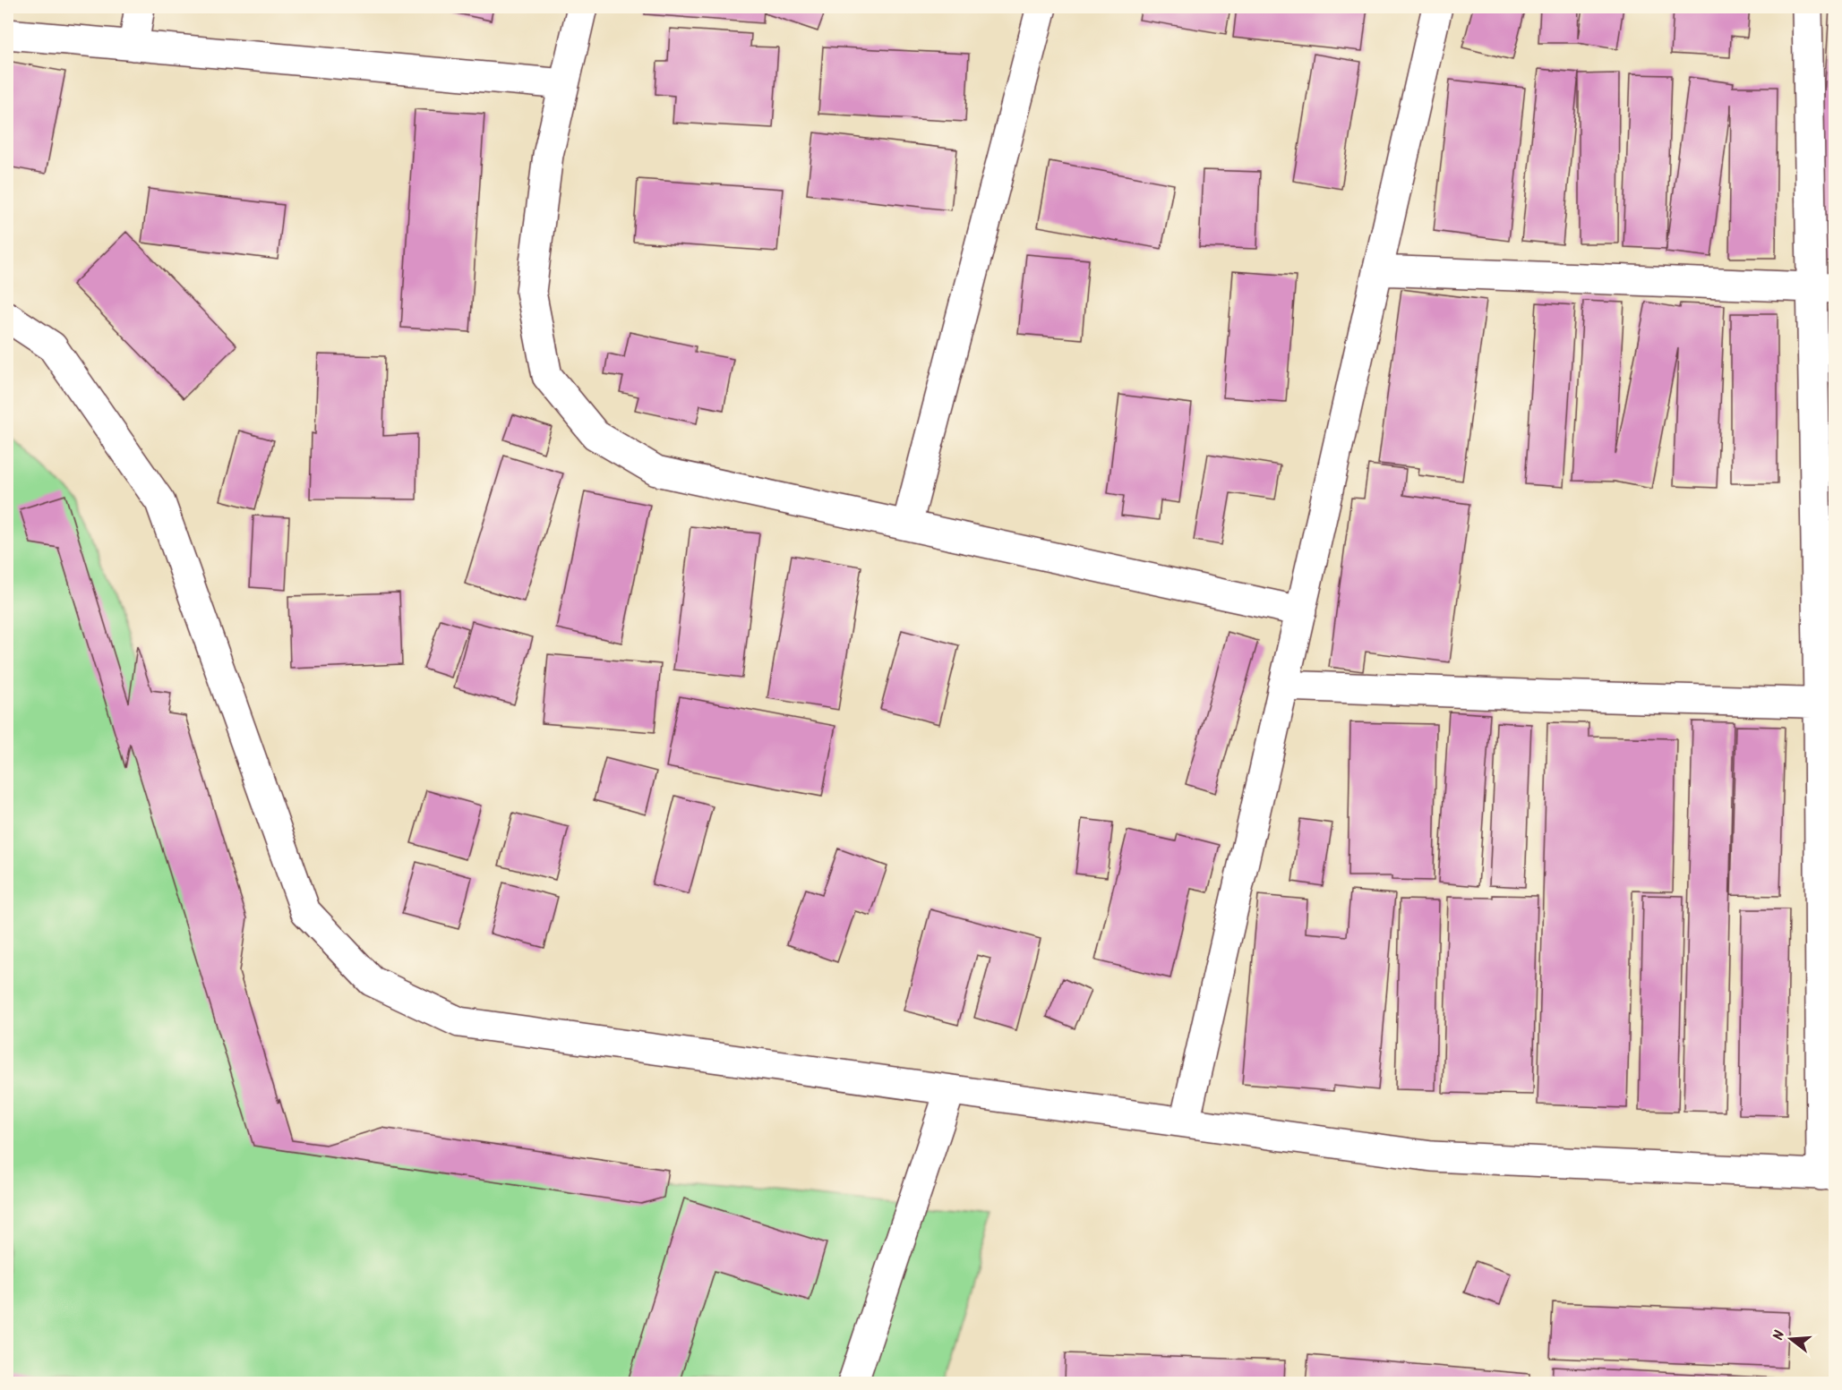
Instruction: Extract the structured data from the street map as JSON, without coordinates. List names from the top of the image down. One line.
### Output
{"north":"left"}
